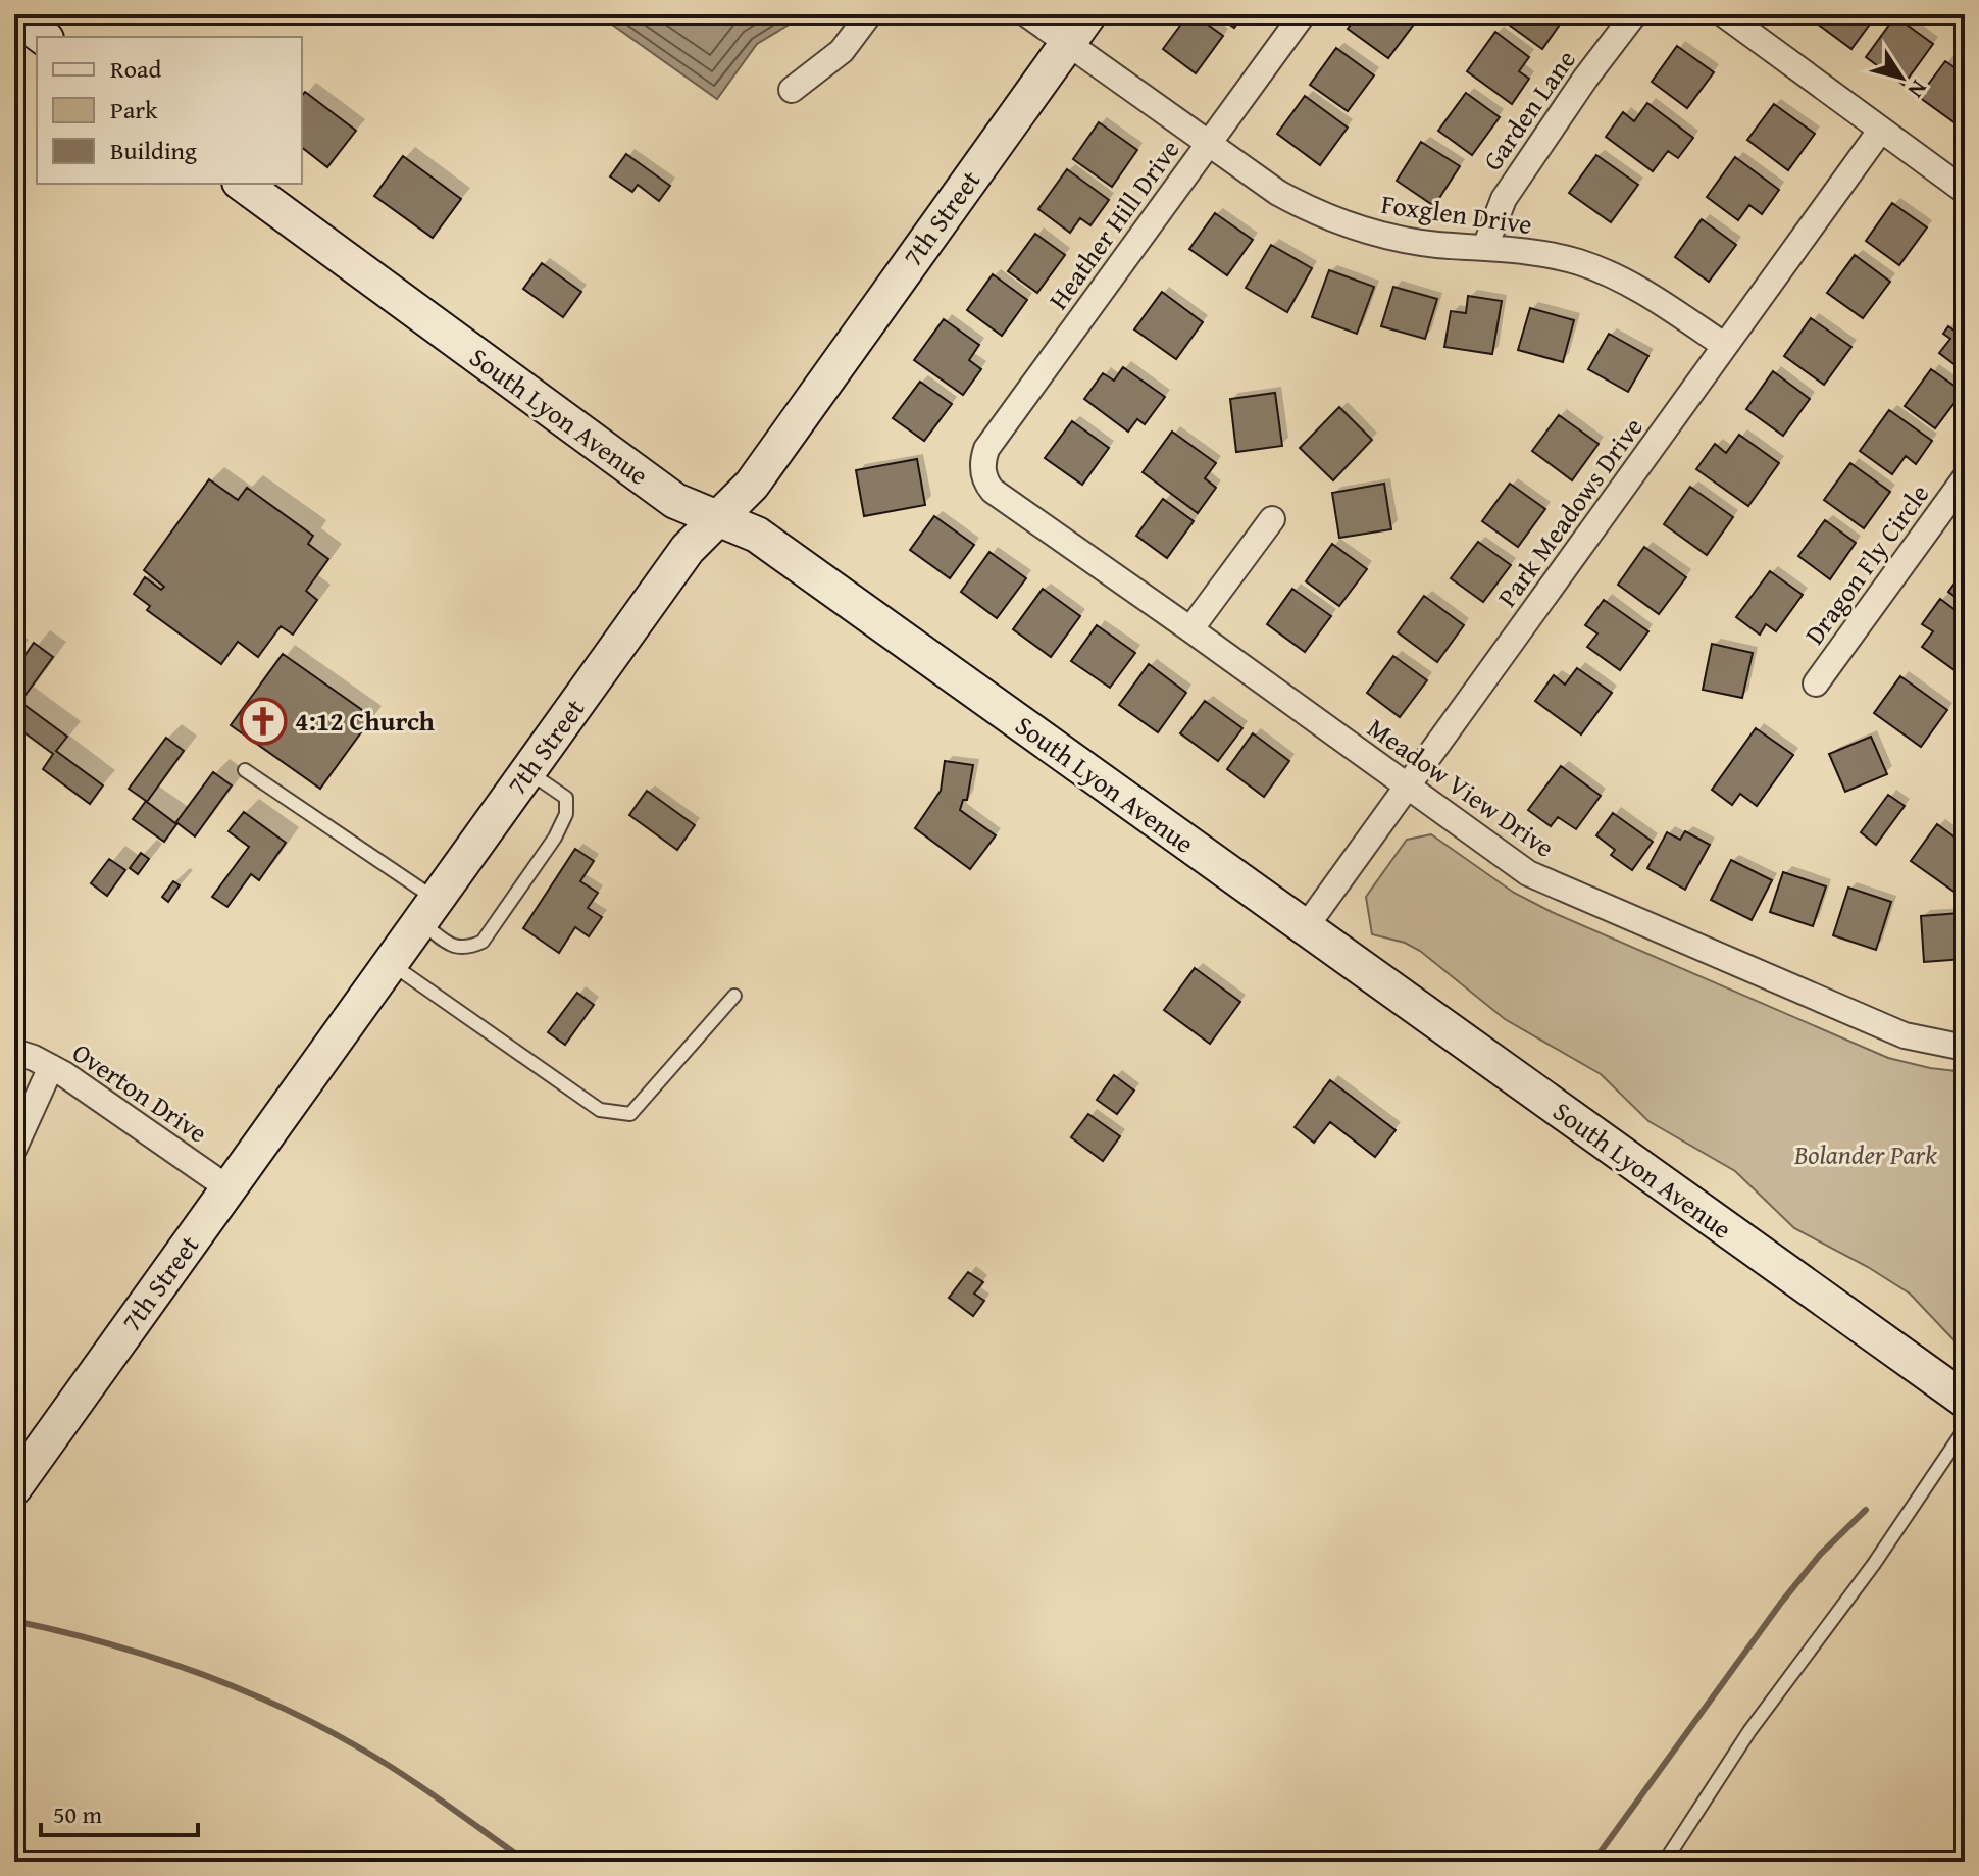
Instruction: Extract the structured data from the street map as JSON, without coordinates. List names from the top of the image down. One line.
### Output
{"streets":{"street":["Garden Lane","Foxglen Drive","7th Street","Heather Hill Drive","South Lyon Avenue","Park Meadows Drive","Dragon Fly Circle","Meadow View Drive","Overton Drive"]},"crossings":[["Garden Lane","Foxglen Drive"],["Foxglen Drive","7th Street"],["Foxglen Drive","Heather Hill Drive"],["Foxglen Drive","Park Meadows Drive"],["7th Street","South Lyon Avenue"],["7th Street","Overton Drive"],["Heather Hill Drive","Meadow View Drive"],["South Lyon Avenue","Park Meadows Drive"],["Park Meadows Drive","Meadow View Drive"]],"parks":["Bolander Park"],"places":{"church":["4:12 Church"]},"legend":["Road","Park","Building"],"scale_bar":"50 m","north":"bottom right"}
